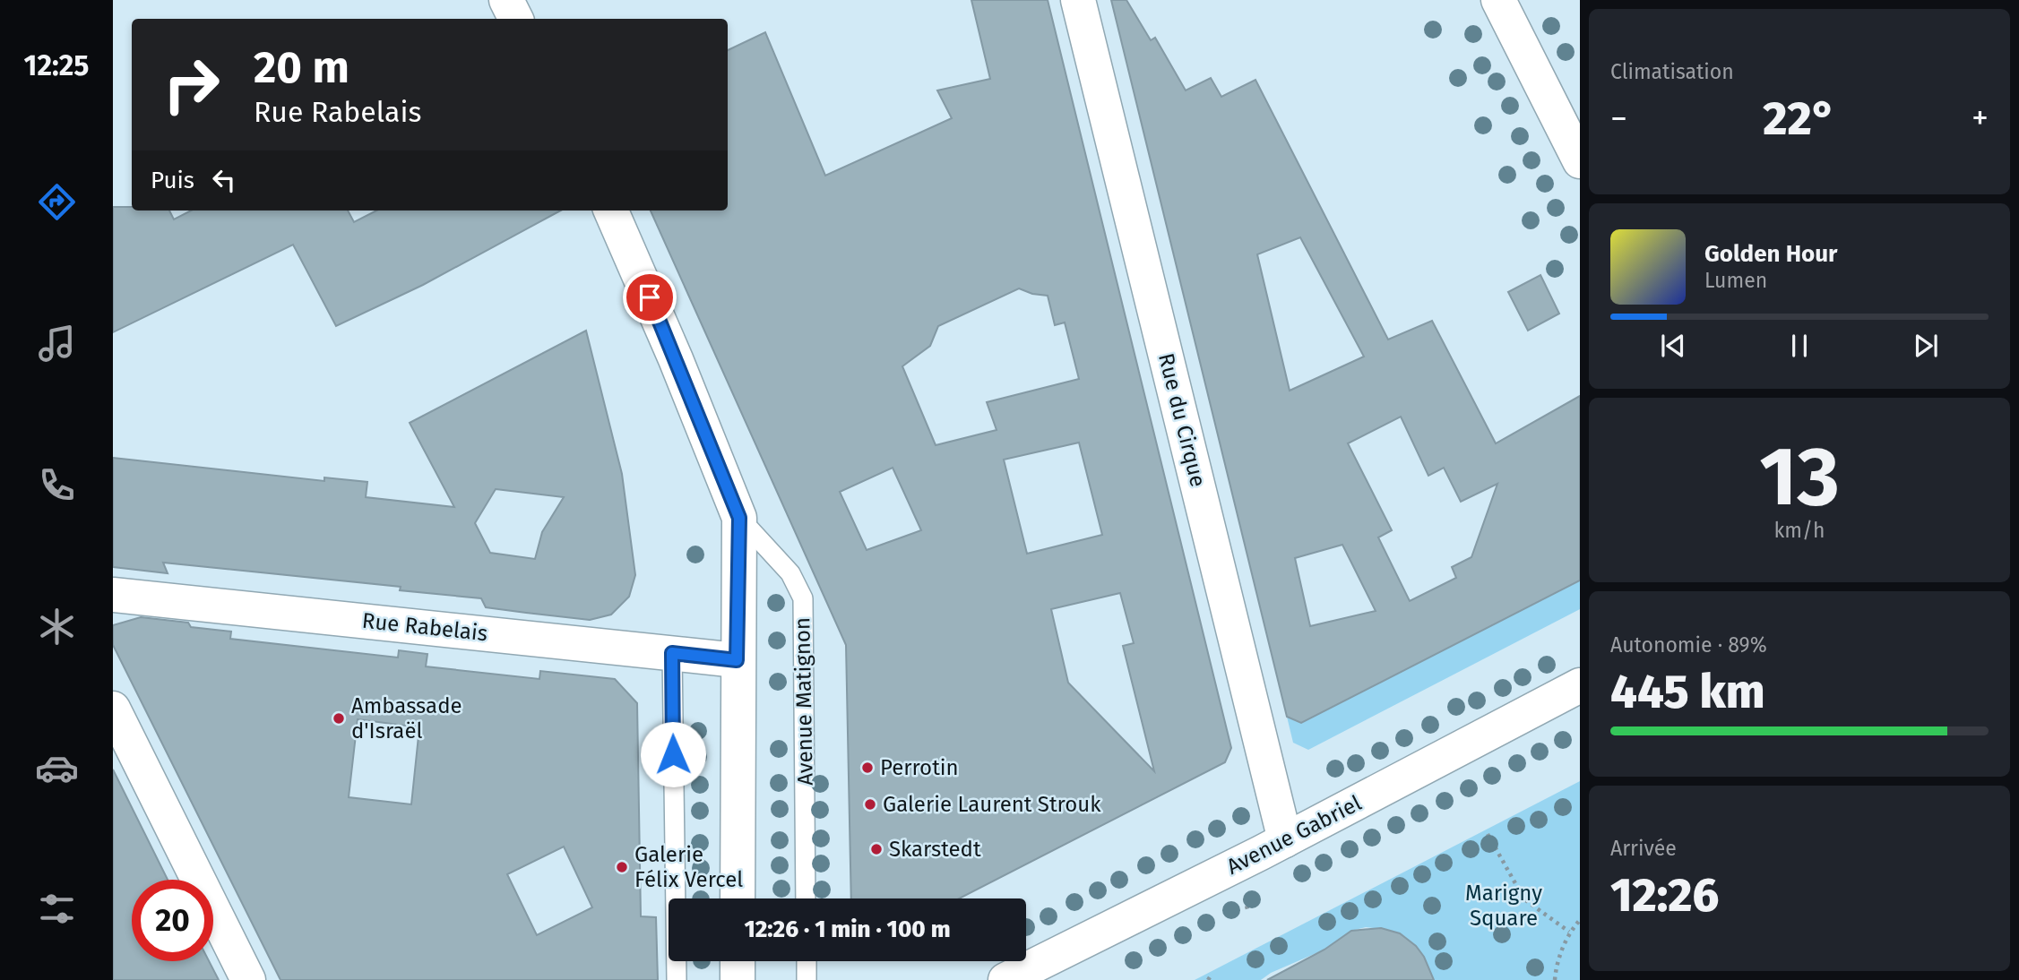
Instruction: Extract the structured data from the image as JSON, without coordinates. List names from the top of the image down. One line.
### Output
{"streets":{"street":["Rue du Cirque","Rue Rabelais","Avenue Matignon","Avenue Gabriel"]},"crossings":[["Rue du Cirque","Avenue Gabriel"],["Rue Rabelais","Avenue Matignon"]],"parks":["Marigny Square"],"places":["Ambassade d'Israël","Perrotin","Galerie Laurent Strouk","Skarstedt","Galerie Félix Vercel"],"page":{"tabs":"12:25","tile":["Climatisation",["13","km/h"],["Autonomie · 89%","445 km"],["Arrivée","12:26"]],"turn":["20 m","Rue Rabelais"],"heat":["−","22°","+"],"then":"Puis","song":["Golden Hour","Lumen"],"limit":"20","trip":"12:26 · 1 min · 100 m"}}
